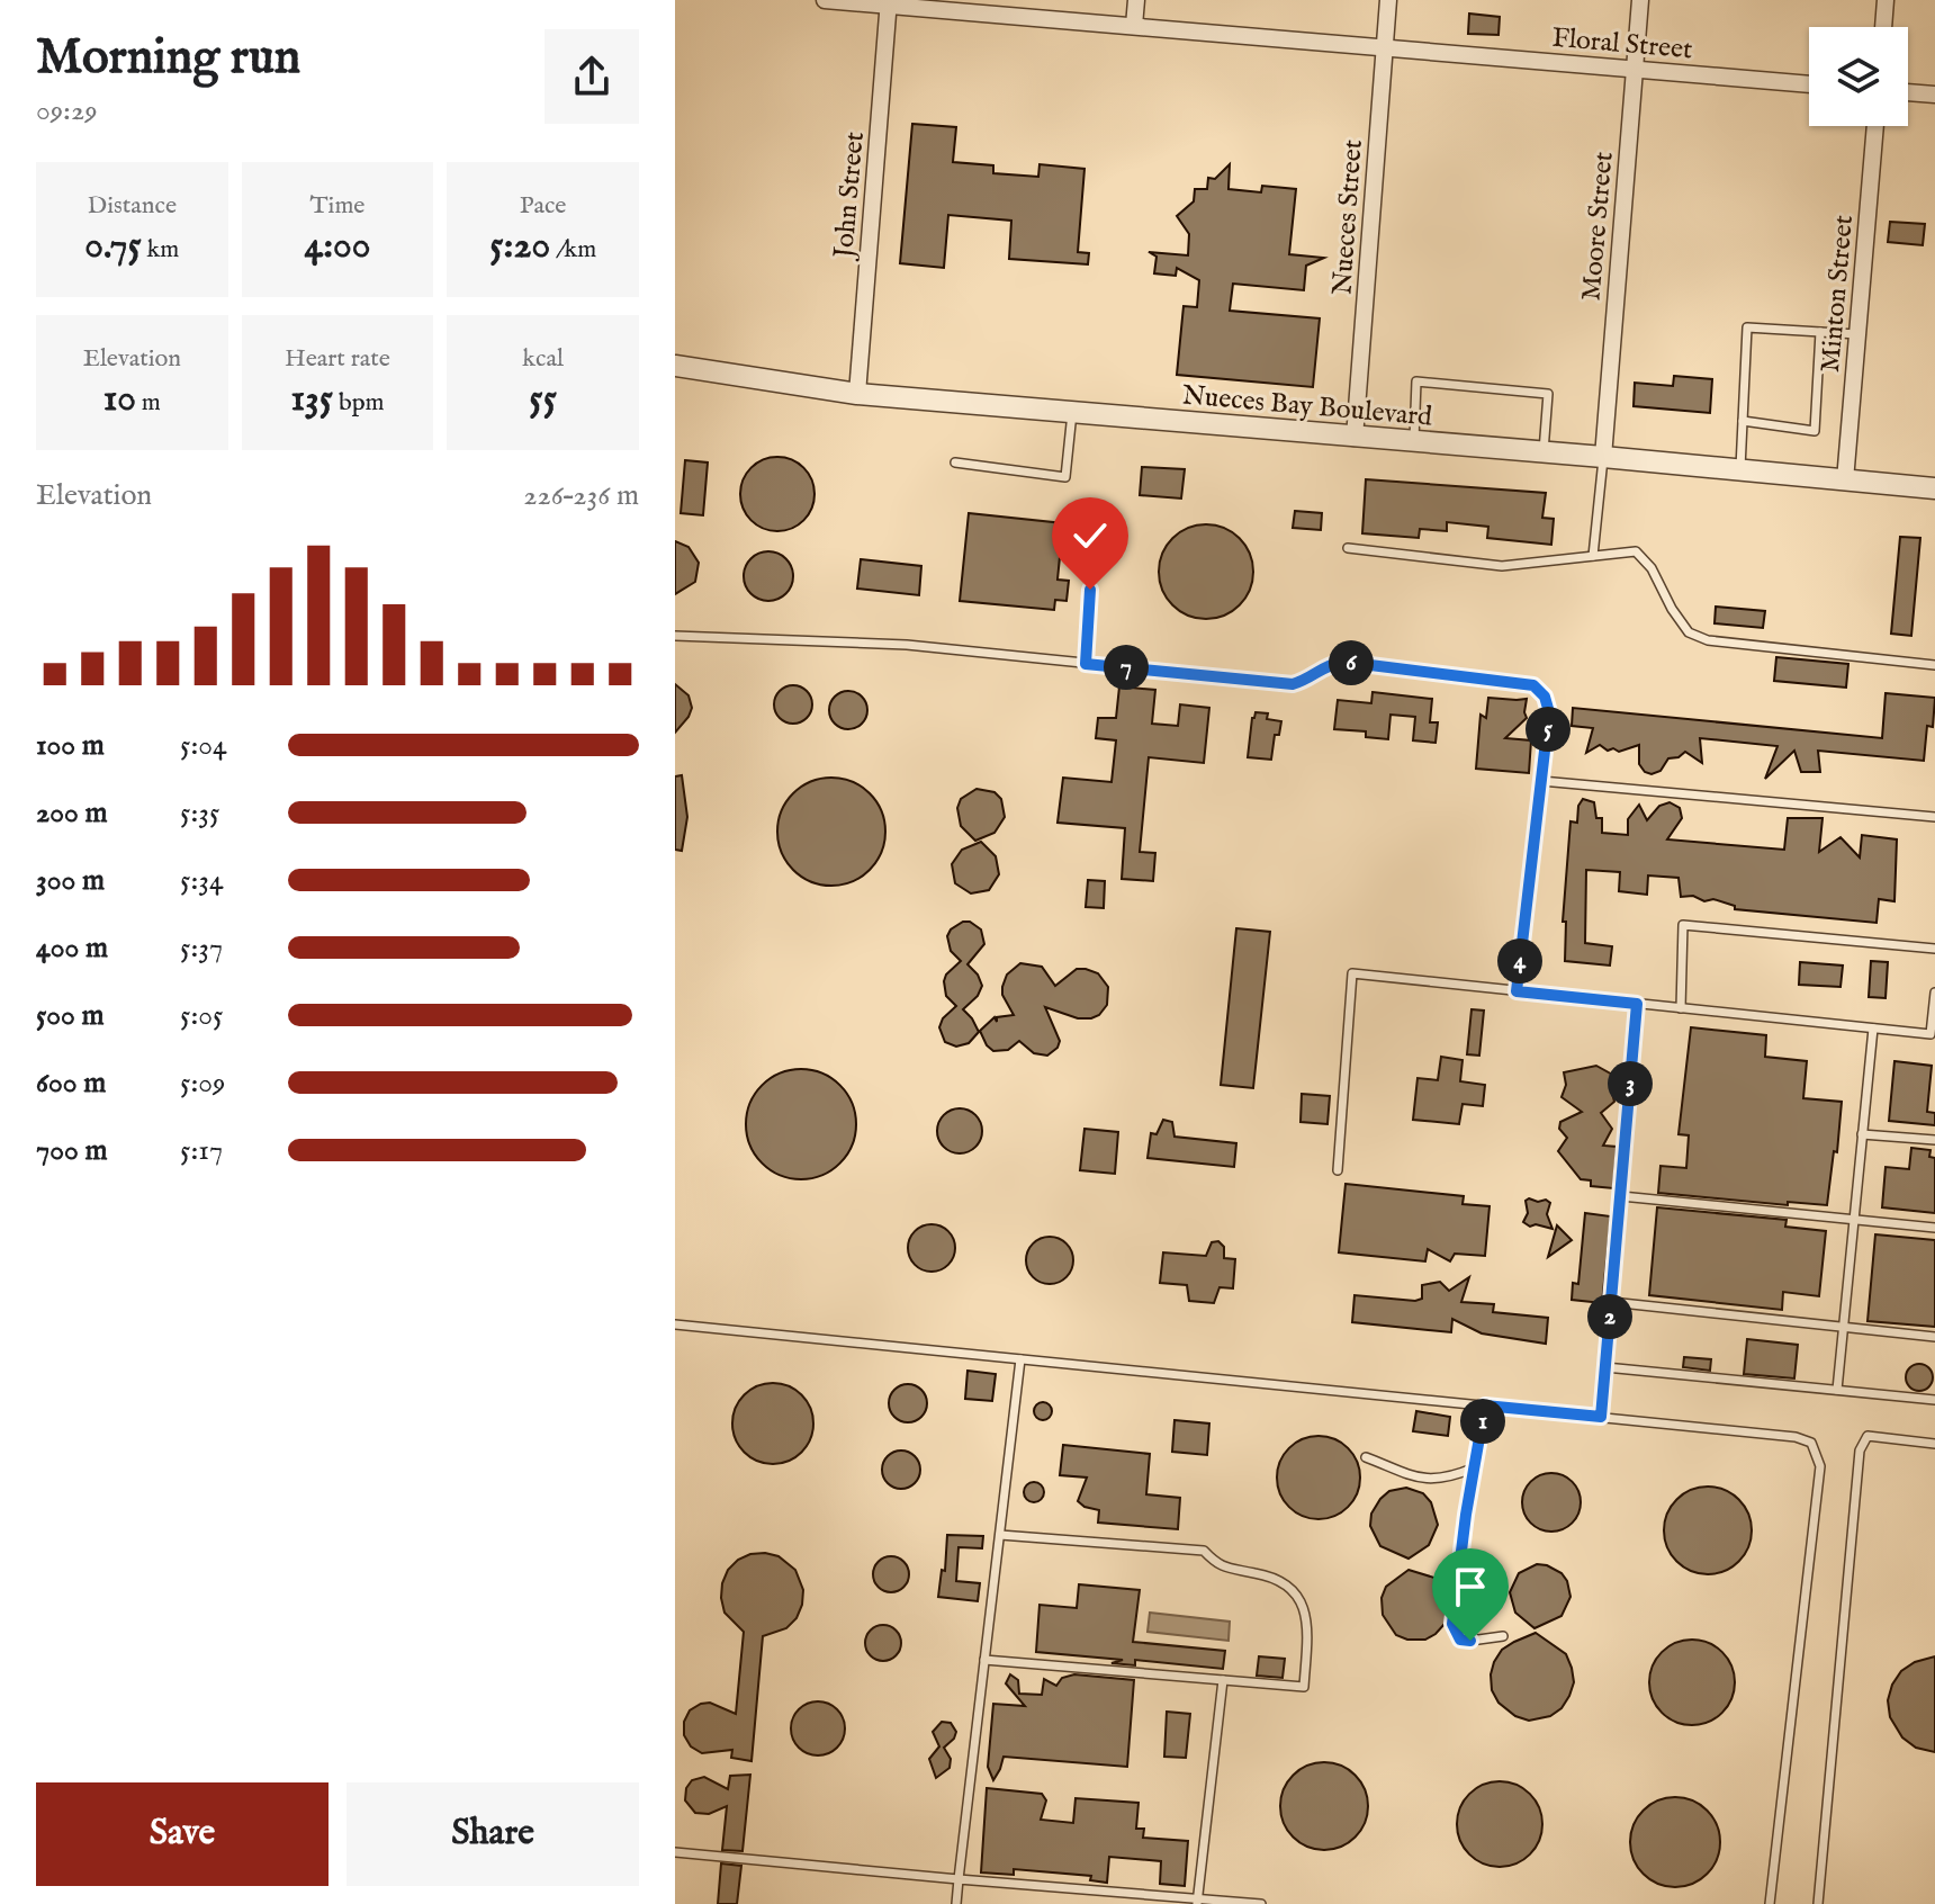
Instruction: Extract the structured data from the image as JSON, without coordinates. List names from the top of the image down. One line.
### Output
{"streets":{"street":["Floral Street","John Street","Nueces Street","Moore Street","Minton Street","Nueces Bay Boulevard"]},"crossings":[["Floral Street","John Street"],["Floral Street","Nueces Street"],["Floral Street","Moore Street"],["John Street","Nueces Bay Boulevard"],["Nueces Street","Nueces Bay Boulevard"],["Moore Street","Nueces Bay Boulevard"],["Minton Street","Nueces Bay Boulevard"]],"page":{"heading":["Morning run","09:29"],"stats":[["Distance","0.75 km"],["Time","4:00"],["Pace","5:20 /km"],["Elevation","10 m"],["Heart rate","135 bpm"],["kcal","55"]],"chart":["Elevation","226–236 m"],"pins":["6","7","5","4","3","2","1"],"list":[{"name":"100 m","note":"5:04"},{"name":"200 m","note":"5:35"},{"name":"300 m","note":"5:34"},{"name":"400 m","note":"5:37"},{"name":"500 m","note":"5:05"},{"name":"600 m","note":"5:09"},{"name":"700 m","note":"5:17"}],"buttons":["Save","Share"]}}
